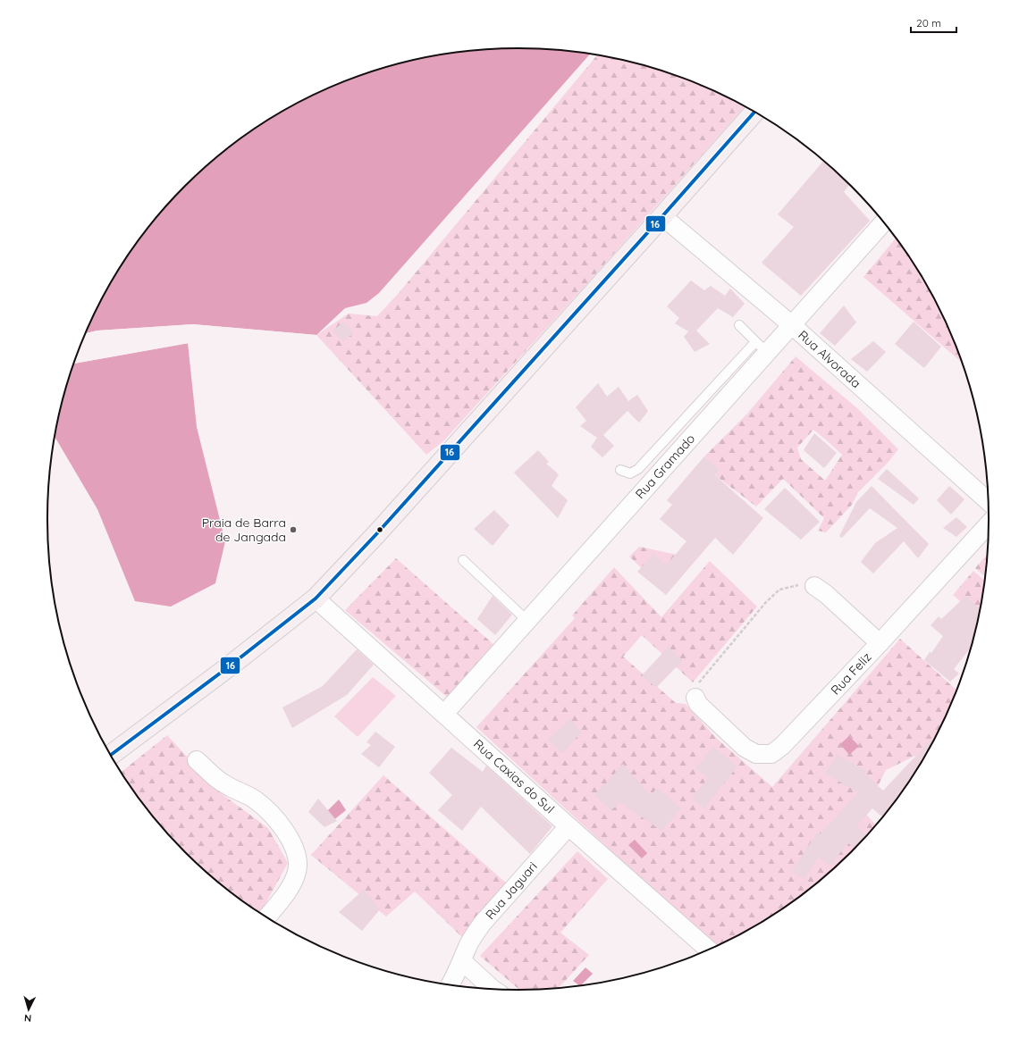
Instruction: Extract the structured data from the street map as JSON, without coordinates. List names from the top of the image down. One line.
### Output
{"streets":{"street":["Rua Alvorada","Rua Gramado","Rua Feliz","Rua Caxias do Sul","Rua Jaguari"]},"crossings":[["Rua Alvorada","Rua Gramado"],["Rua Gramado","Rua Caxias do Sul"],["Rua Caxias do Sul","Rua Jaguari"]],"places":["Praia de Barra de Jangada"],"lines":["transit line 16"],"scale_bar":"20 m","north":"bottom"}
